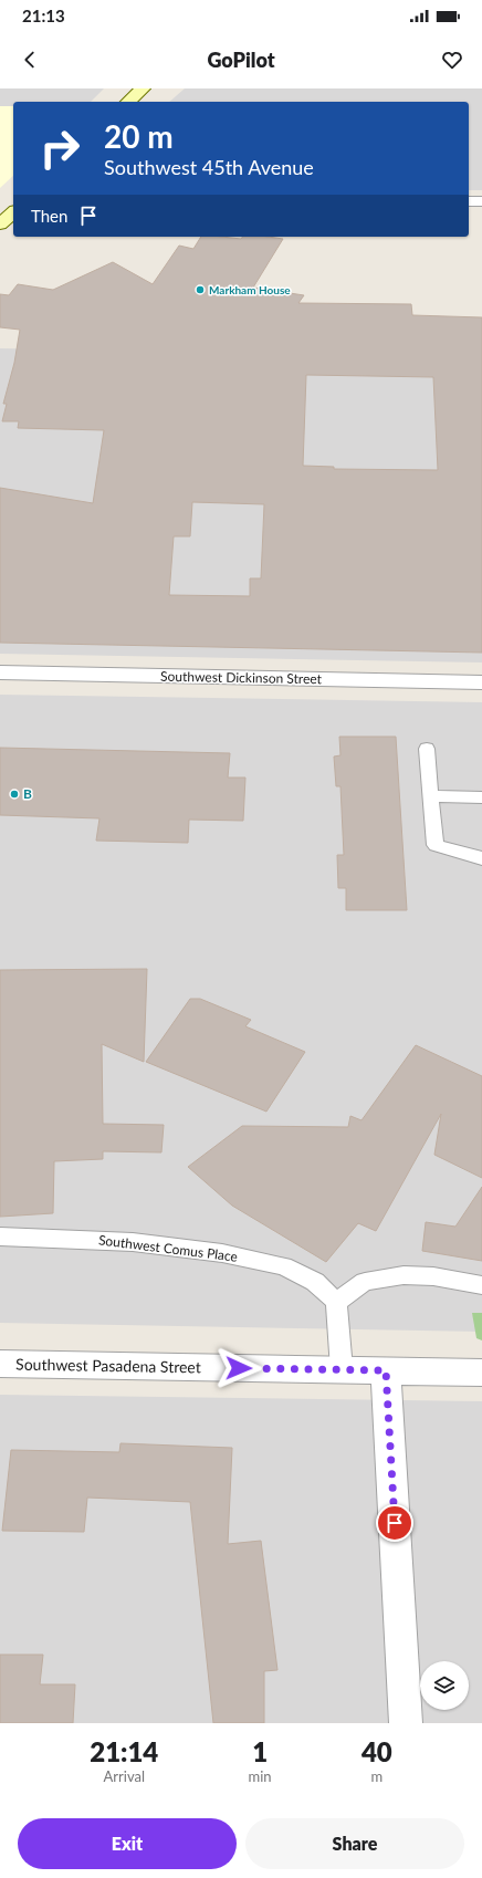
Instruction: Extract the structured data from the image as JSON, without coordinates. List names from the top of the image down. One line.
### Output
{"streets":{"street":["Southwest Dickinson Street","Southwest Pasadena Street"],"lane":["Southwest Comus Place"]},"places":["Markham House","B"],"page":{"status":"21:13","header":"GoPilot","turn":["20 m","Southwest 45th Avenue"],"then":"Then","eta":["21:14","Arrival","1","min","40","m"],"buttons":["Exit","Share"]}}
